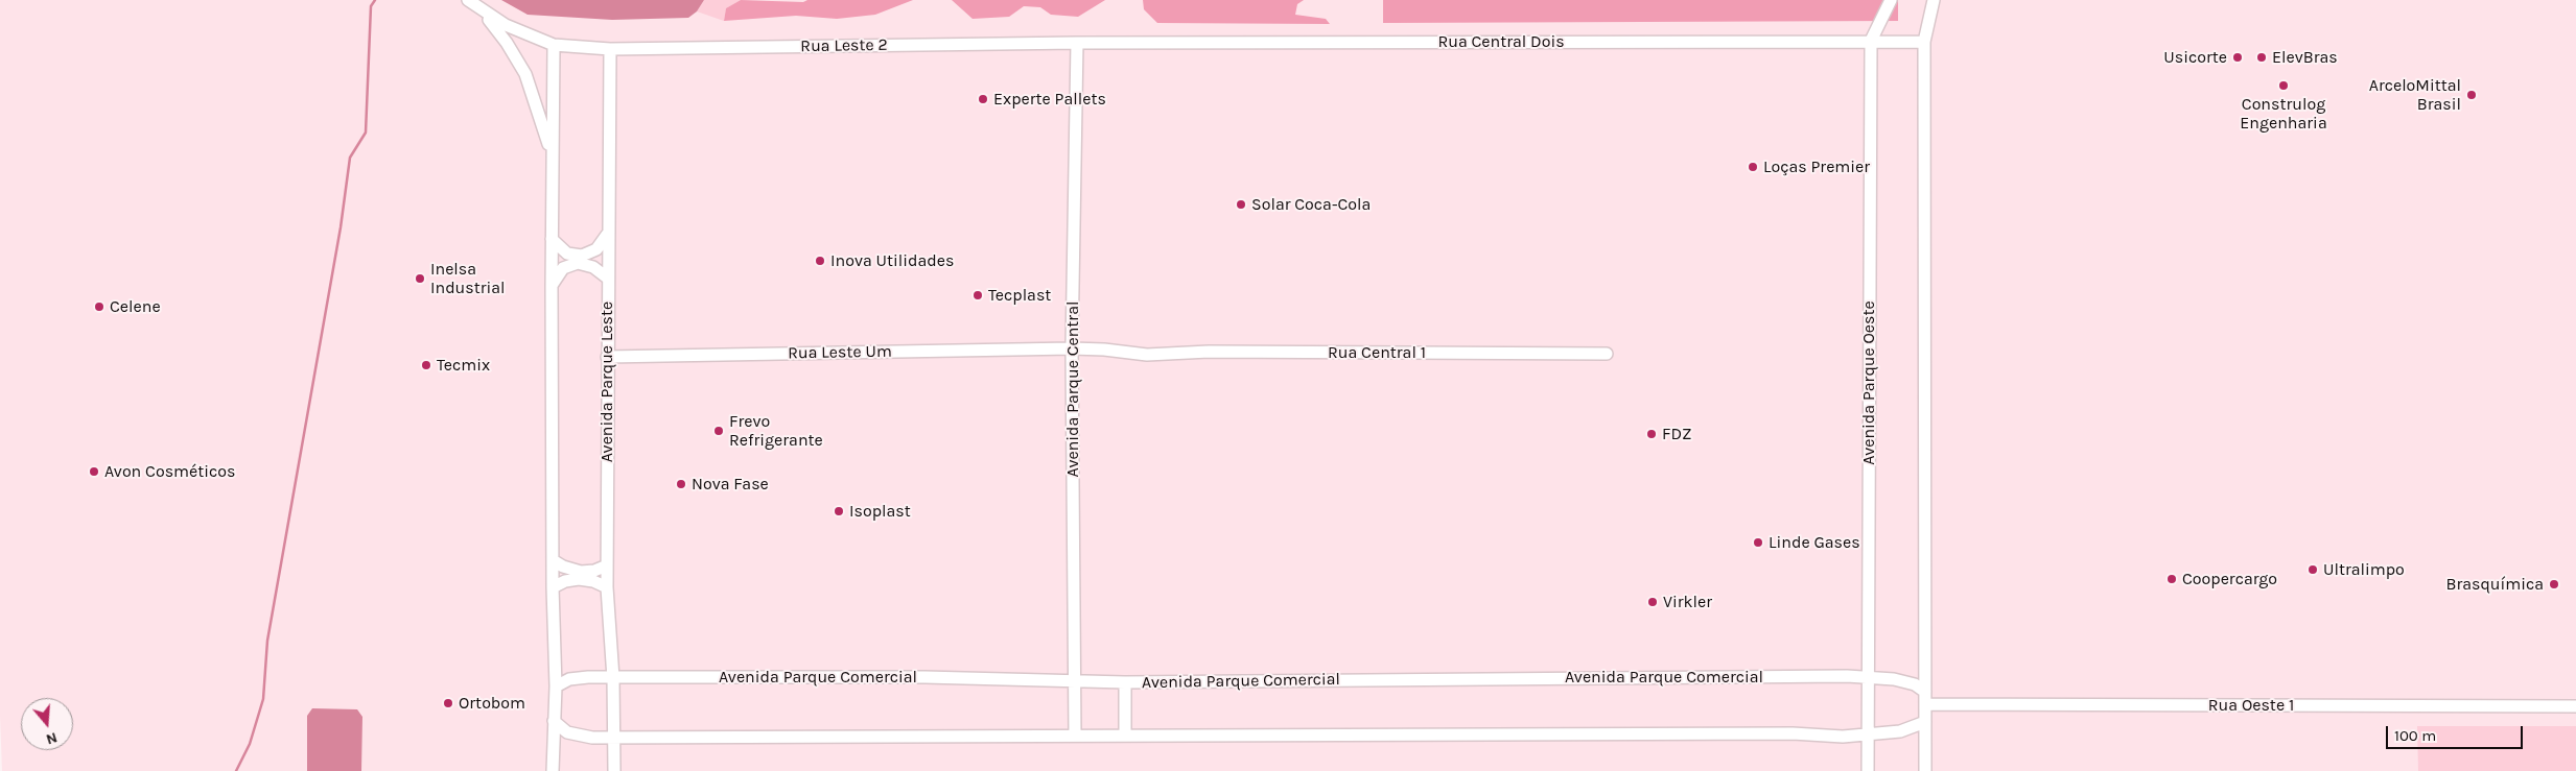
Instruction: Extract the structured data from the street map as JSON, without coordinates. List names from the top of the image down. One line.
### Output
{"streets":{"street":["Rua Central Dois","Rua Leste 2","Rua Leste Um","Rua Central 1","Avenida Parque Leste","Avenida Parque Oeste","Avenida Parque Central","Avenida Parque Comercial","Rua Oeste 1"]},"crossings":[["Rua Central Dois","Rua Leste 2"],["Rua Central Dois","Avenida Parque Oeste"],["Rua Central Dois","Avenida Parque Central"],["Rua Leste 2","Avenida Parque Leste"],["Rua Leste 2","Avenida Parque Central"],["Rua Leste Um","Rua Central 1"],["Rua Leste Um","Avenida Parque Leste"],["Rua Leste Um","Avenida Parque Central"],["Avenida Parque Leste","Avenida Parque Comercial"],["Avenida Parque Oeste","Avenida Parque Comercial"],["Avenida Parque Central","Avenida Parque Comercial"]],"places":["Usicorte","ElevBras","Construlog Engenharia","ArceloMittal Brasil","Experte Pallets","Loças Premier","Solar Coca-Cola","Inova Utilidades","Inelsa Industrial","Tecplast","Celene","Tecmix","Frevo Refrigerante","FDZ","Avon Cosméticos","Nova Fase","Isoplast","Linde Gases","Ultralimpo","Coopercargo","Brasquímica","Virkler","Ortobom"],"scale_bar":"100 m","north":"bottom"}
